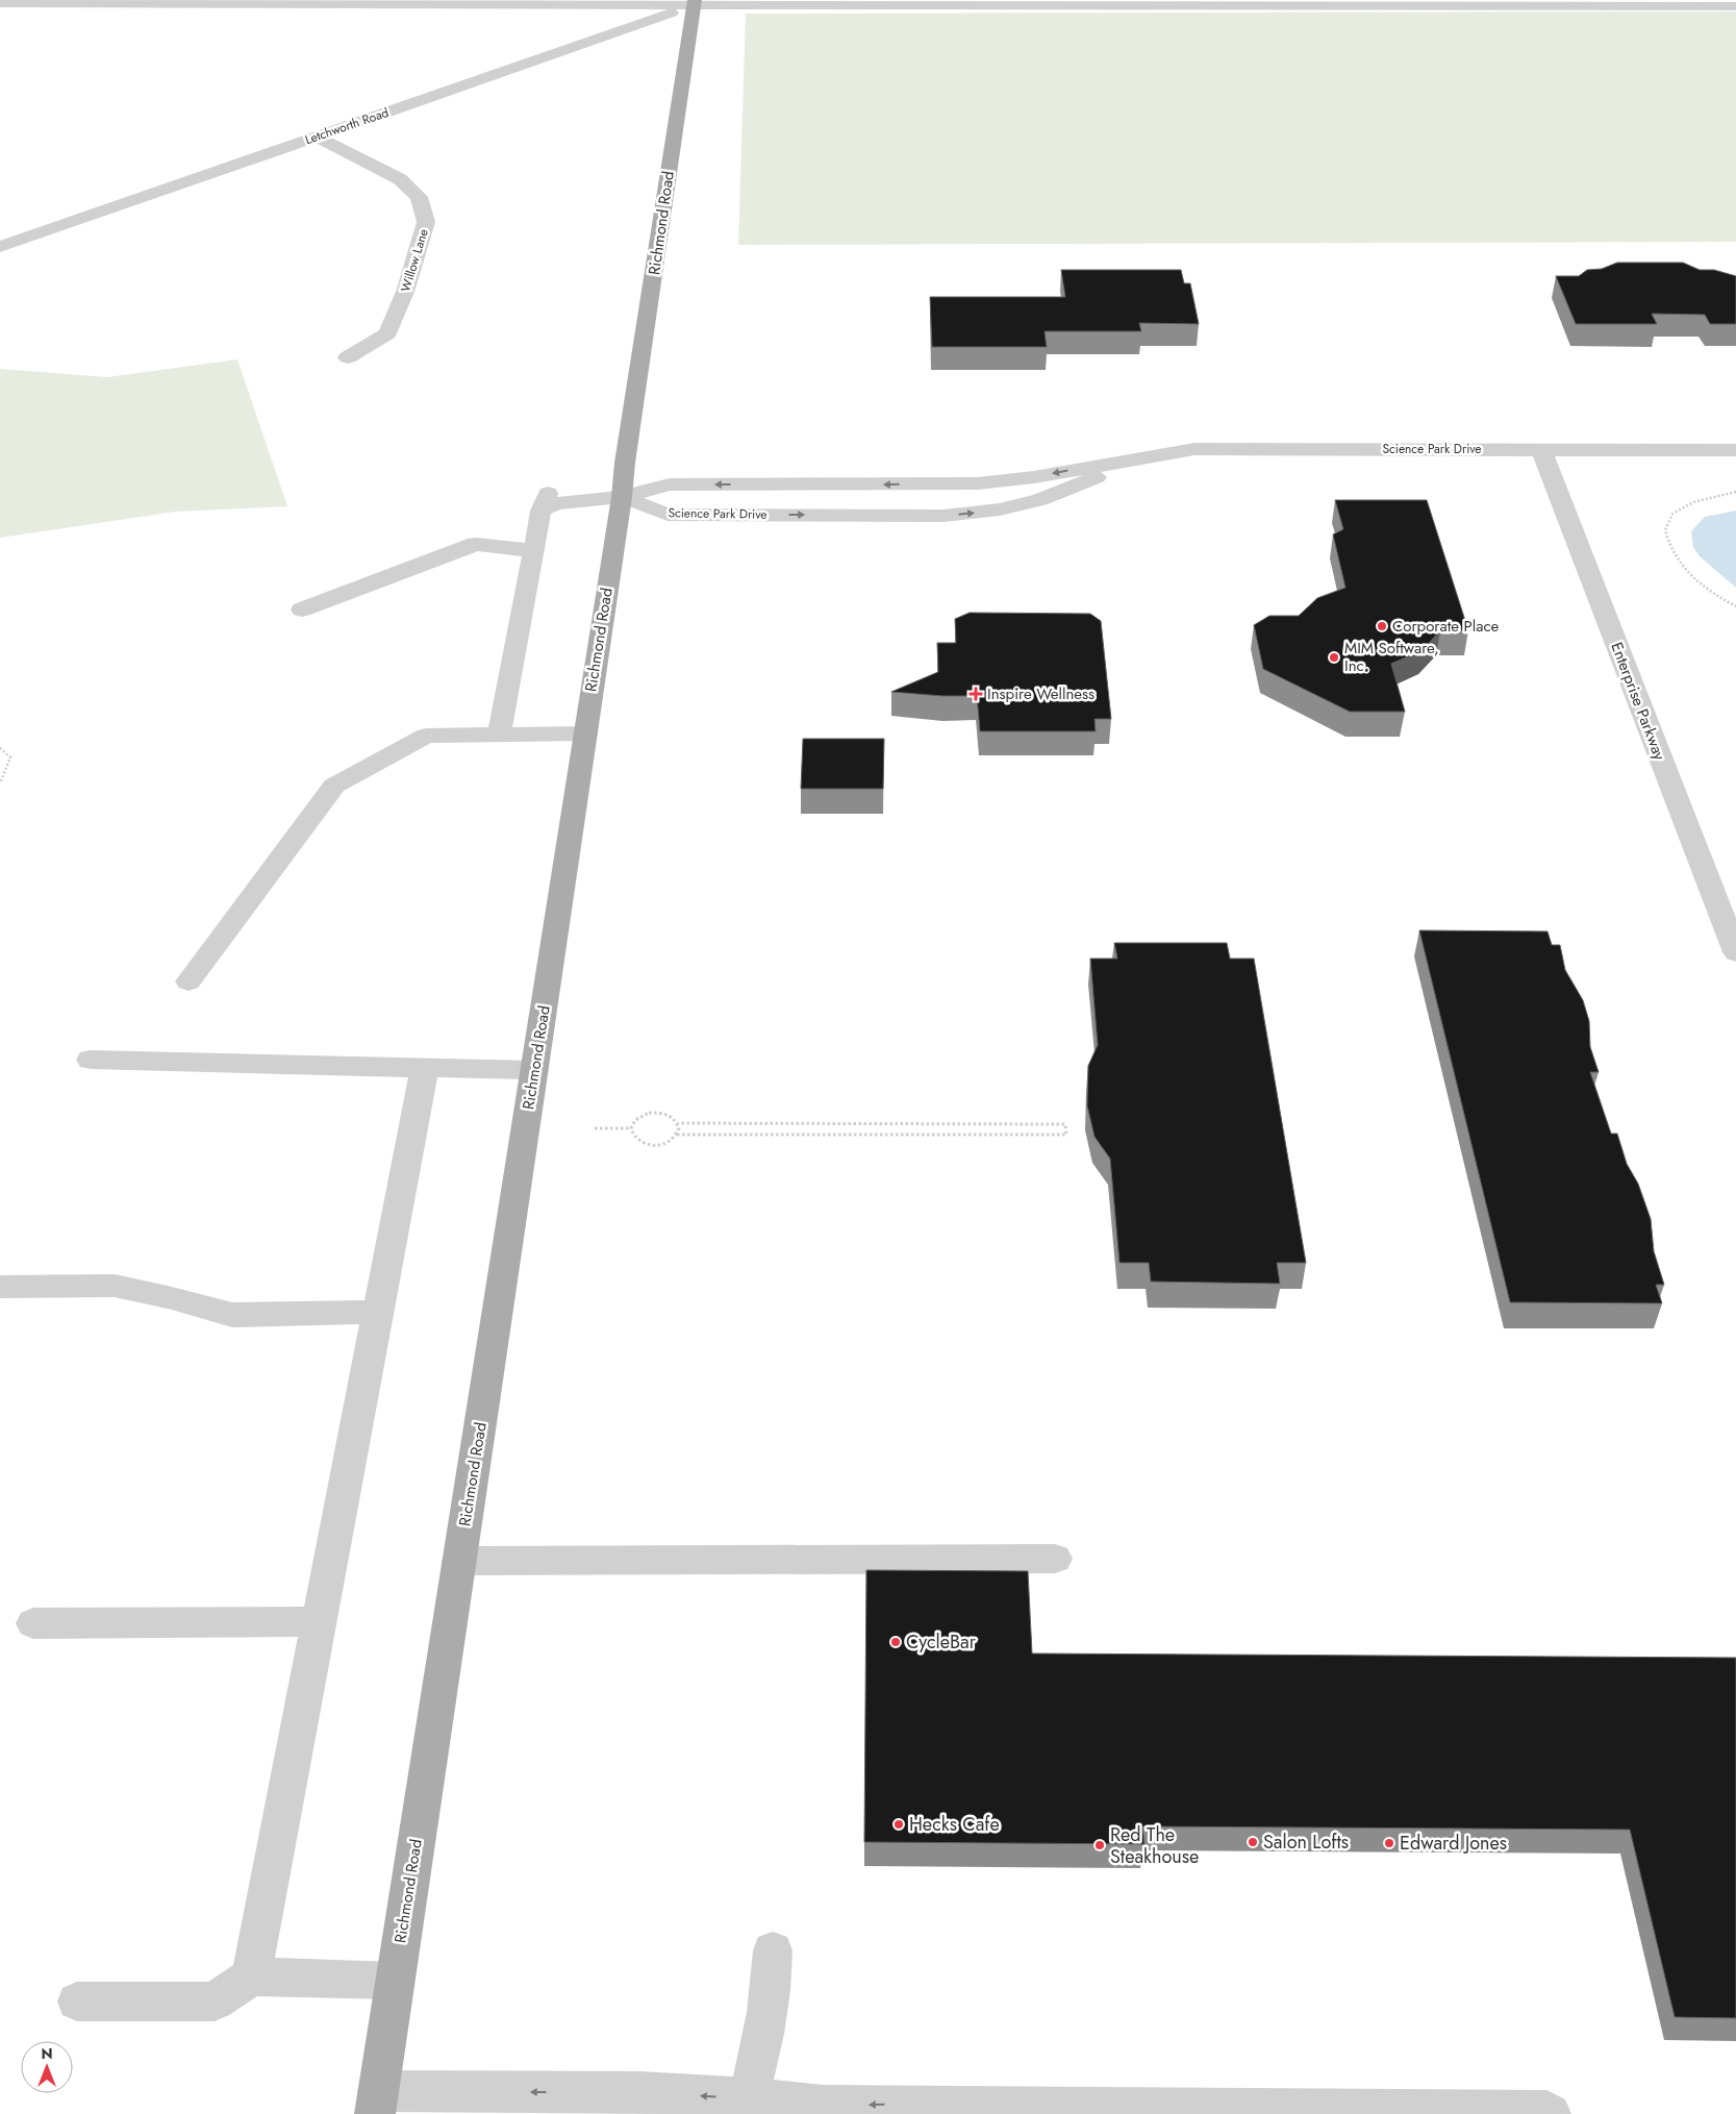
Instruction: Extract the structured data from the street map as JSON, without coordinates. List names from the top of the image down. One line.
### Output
{"streets":{"main road":["Richmond Road"],"street":["Letchworth Road","Willow Lane","Science Park Drive","Enterprise Parkway"]},"crossings":[["Letchworth Road","Richmond Road"],["Letchworth Road","Willow Lane"],["Richmond Road","Science Park Drive"],["Science Park Drive","Enterprise Parkway"]],"places":{"other":["Corporate Place","MIM Software, Inc.","CycleBar","Hecks Cafe","Salon Lofts","Edward Jones","Red The Steakhouse"],"health":["Inspire Wellness"]},"north":"top"}
